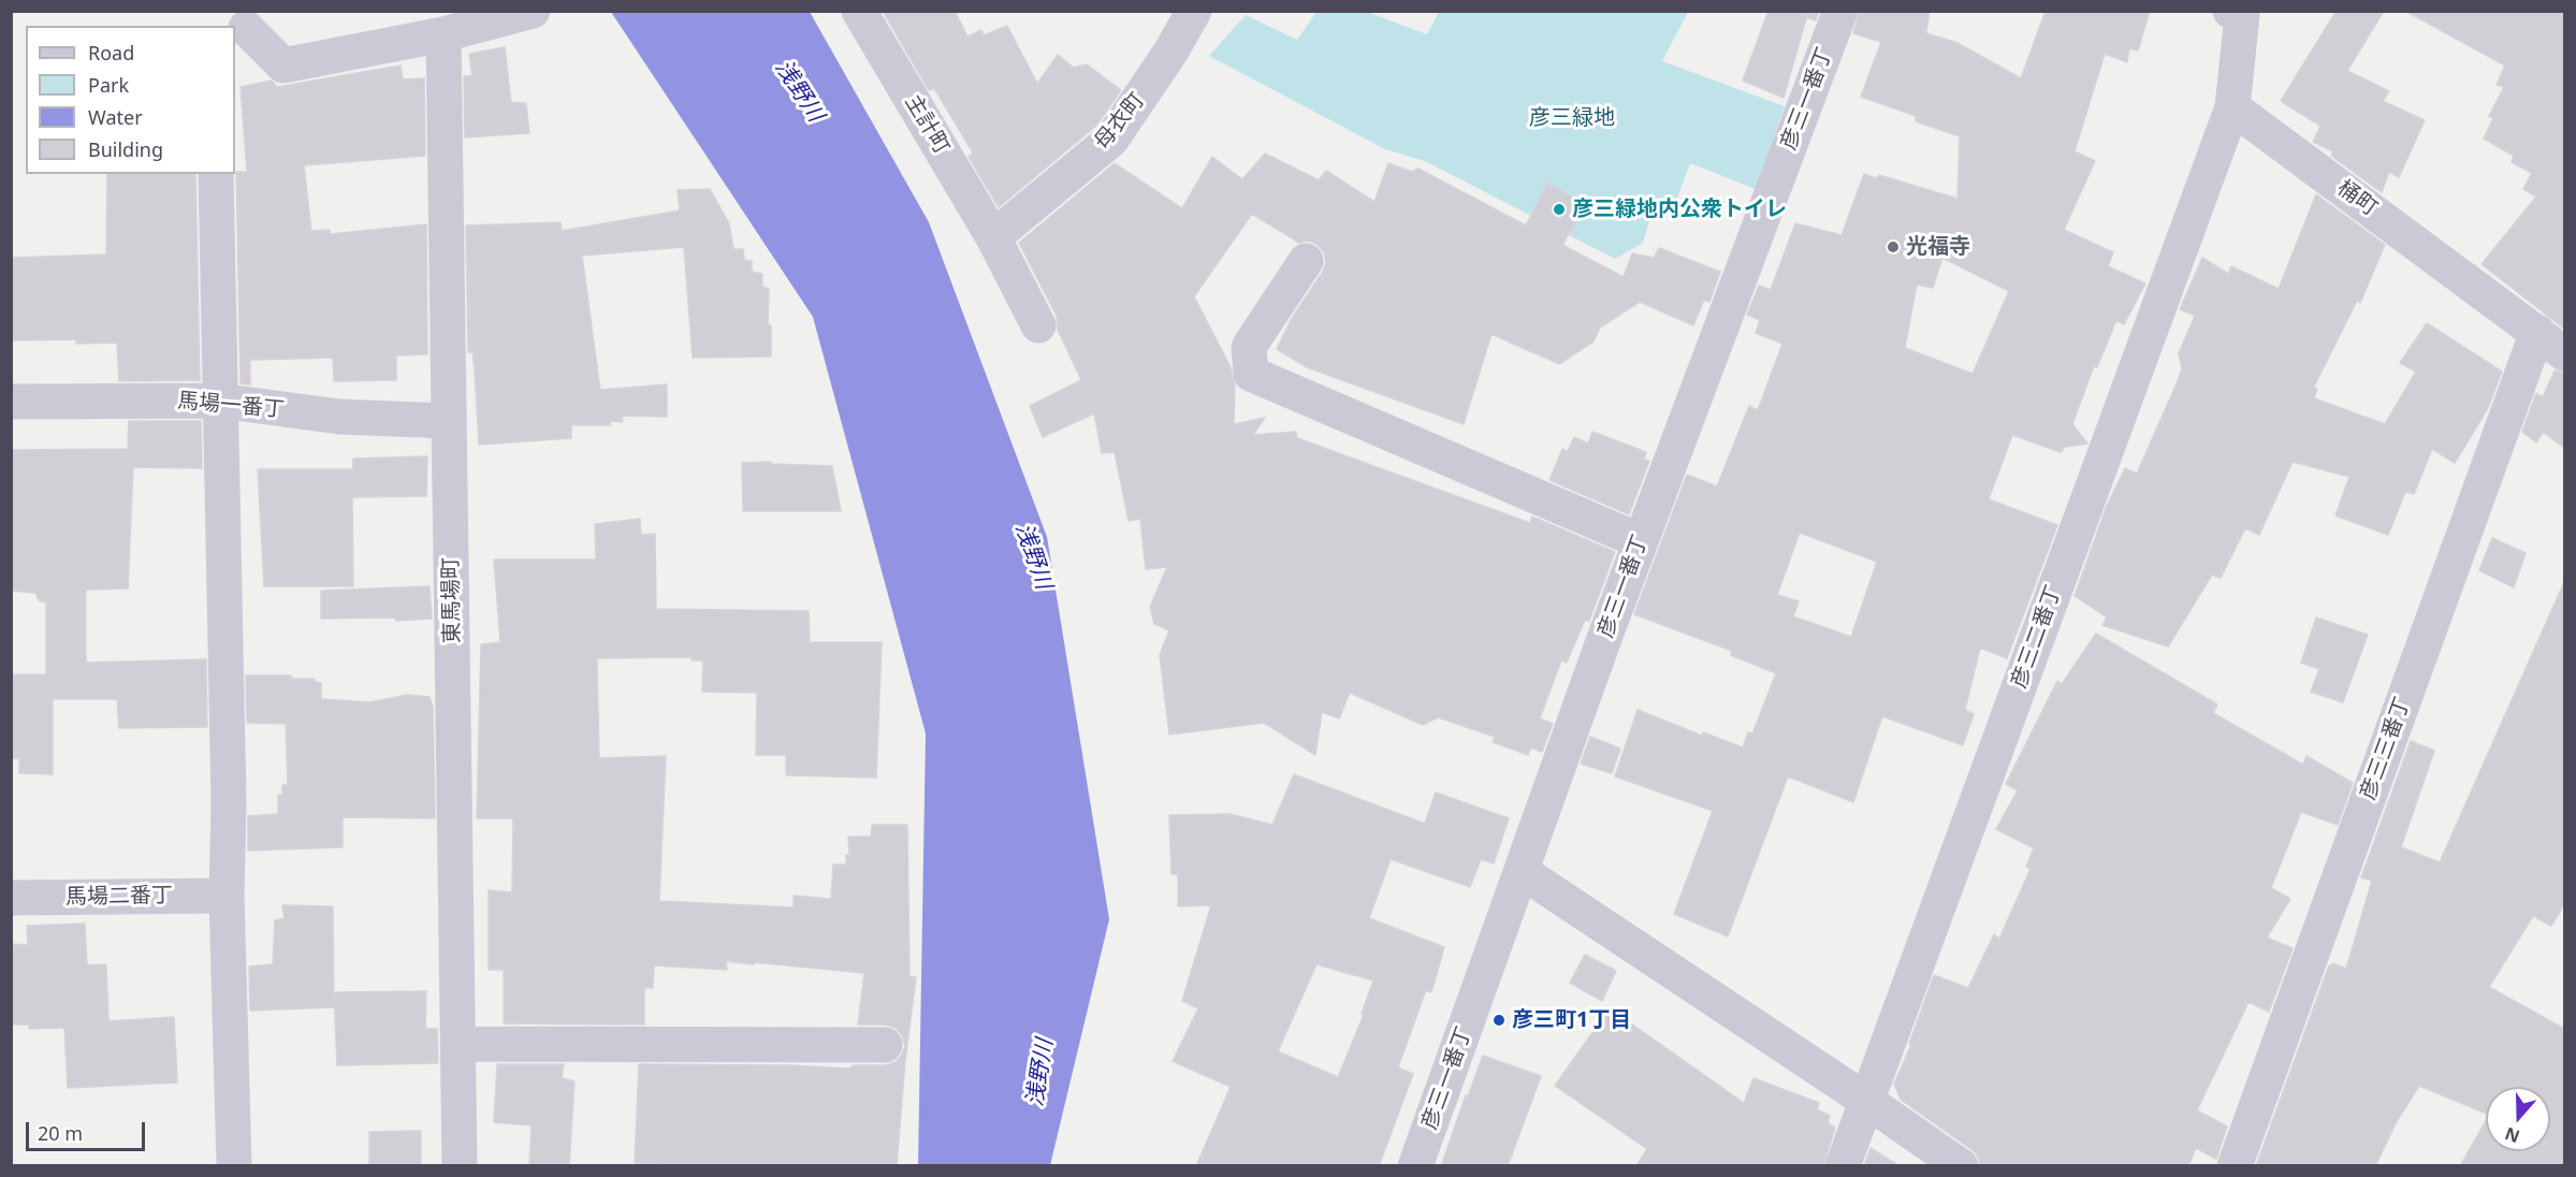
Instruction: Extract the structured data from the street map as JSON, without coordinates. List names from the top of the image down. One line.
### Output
{"streets":{"street":["彦三一番丁","母衣町","主計町","桶町","馬場一番丁","東馬場町","彦三二番丁","彦三三番丁","馬場二番丁"]},"crossings":[["母衣町","主計町"],["桶町","彦三二番丁"],["桶町","彦三三番丁"],["馬場一番丁","東馬場町"]],"water":["浅野川"],"parks":["彦三緑地"],"places":["彦三緑地内公衆トイレ","光福寺","彦三町1丁目"],"legend":["Road","Park","Water","Building"],"scale_bar":"20 m","north":"bottom"}
